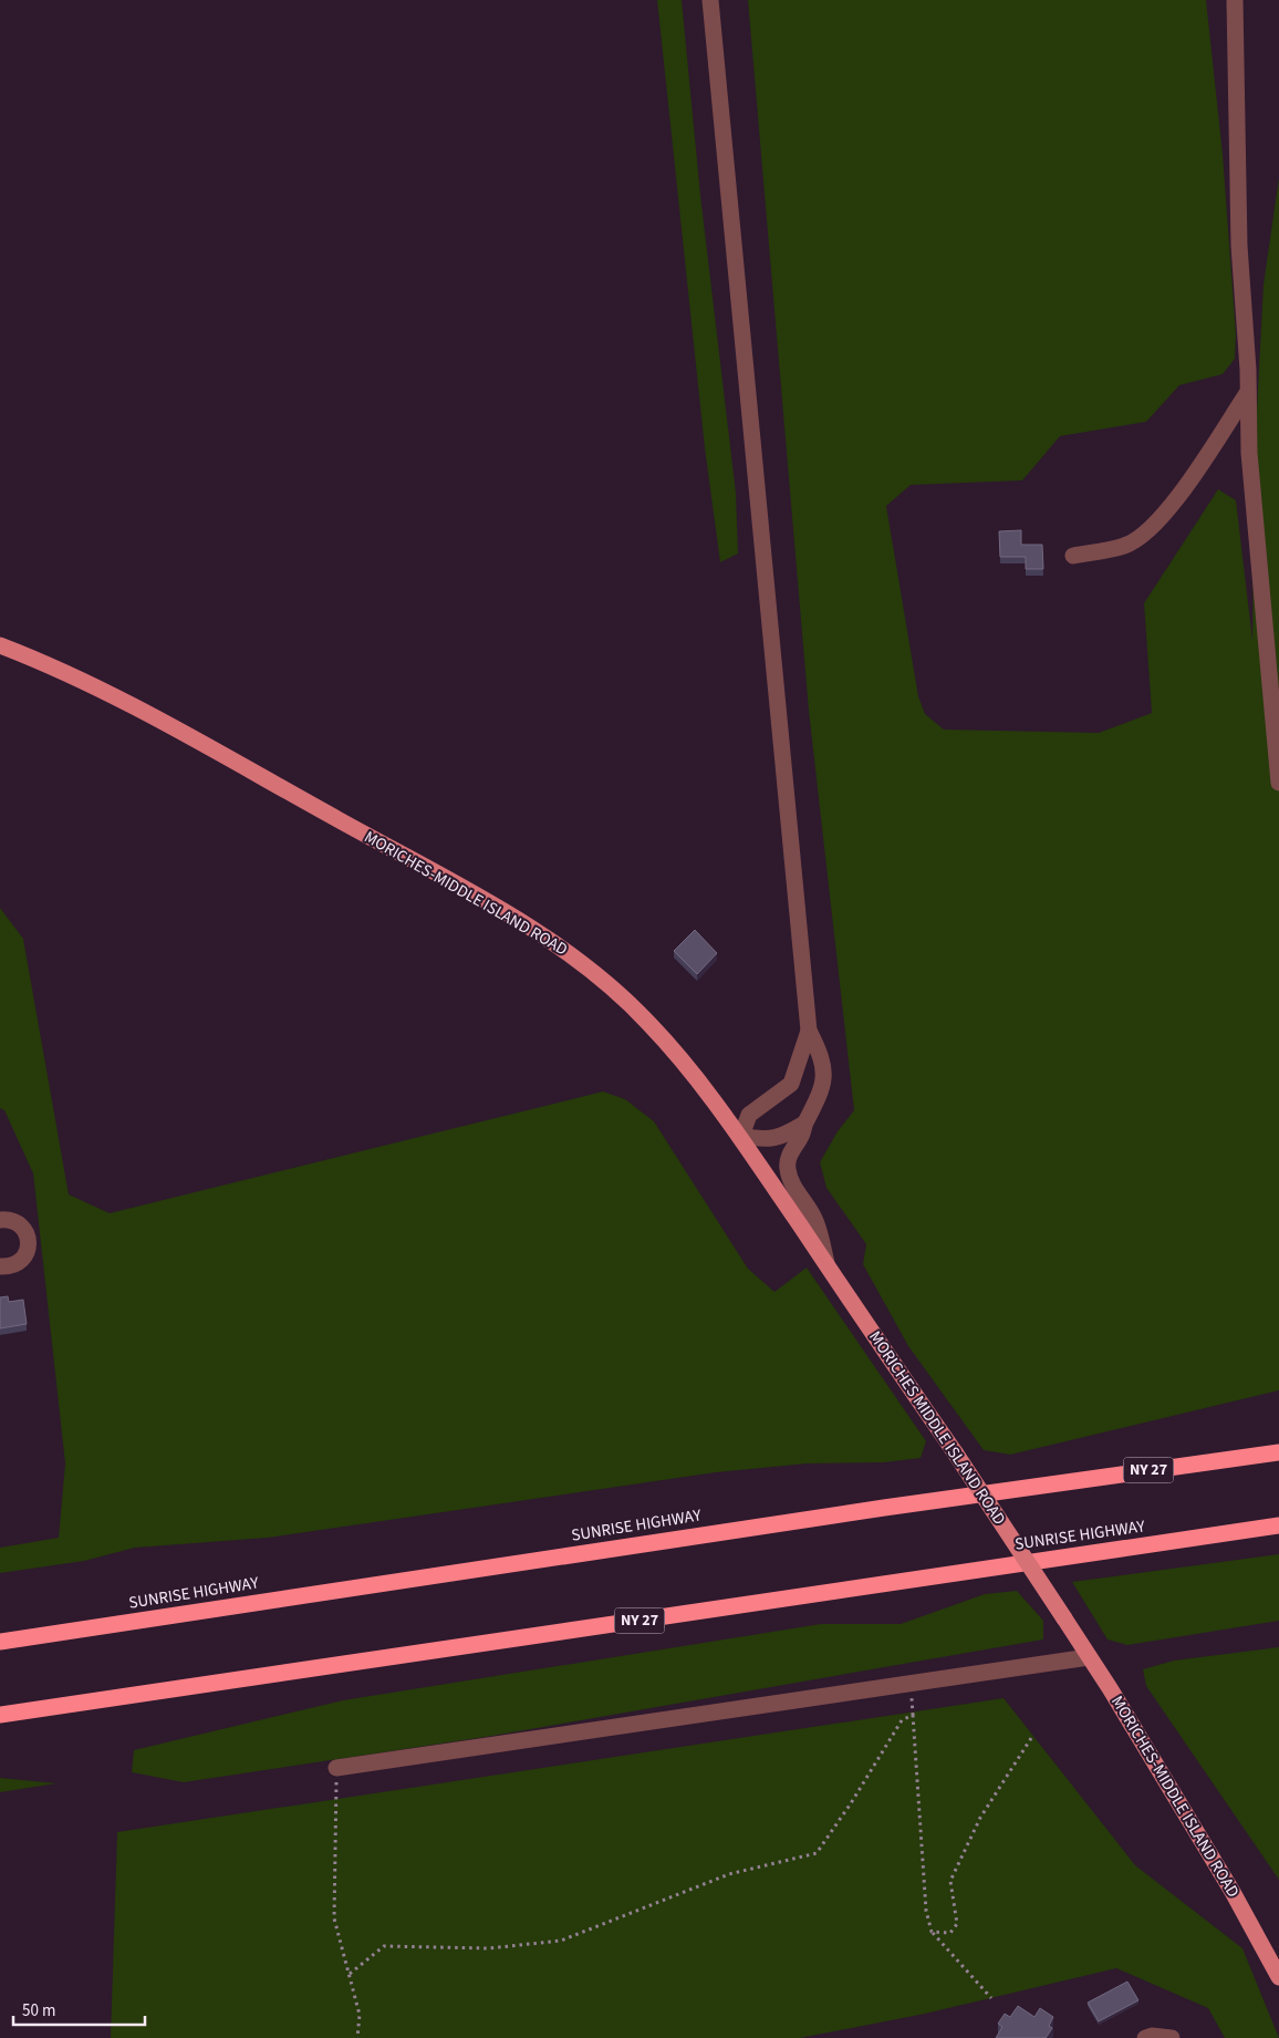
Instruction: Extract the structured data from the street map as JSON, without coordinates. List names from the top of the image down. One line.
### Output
{"streets":{"highway":["NY 27","SUNRISE HIGHWAY"],"main road":["MORICHES-MIDDLE ISLAND ROAD","MORICHES MIDDLE ISLAND ROAD"]},"crossings":[["MORICHES-MIDDLE ISLAND ROAD","MORICHES MIDDLE ISLAND ROAD"]],"scale_bar":"50 m"}
